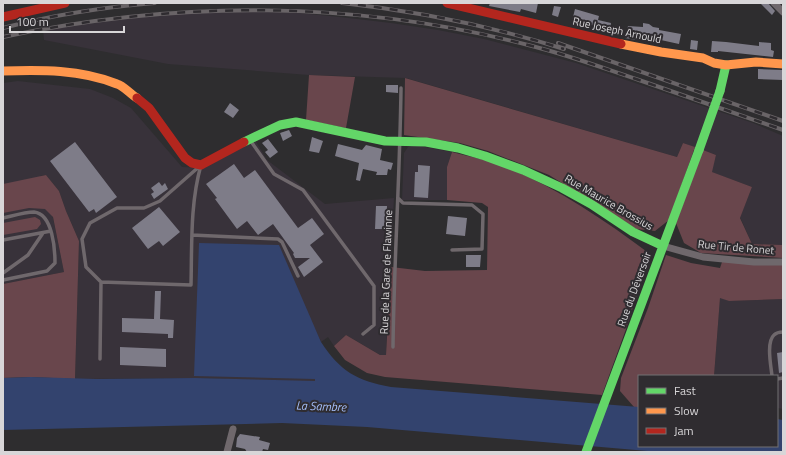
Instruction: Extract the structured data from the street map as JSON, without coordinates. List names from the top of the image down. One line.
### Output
{"streets":{"street":["Rue Joseph Arnould","Rue Maurice Brossius","Rue Tir de Ronet","Rue du Déversoir"],"lane":["Rue de la Gare de Flawinne"]},"crossings":[["Rue Joseph Arnould","Rue du Déversoir"],["Rue Maurice Brossius","Rue Tir de Ronet"],["Rue Maurice Brossius","Rue de la Gare de Flawinne"],["Rue Maurice Brossius","Rue du Déversoir"],["Rue Tir de Ronet","Rue du Déversoir"]],"water":["La Sambre"],"legend":["Fast","Slow","Jam"],"scale_bar":"100 m"}
